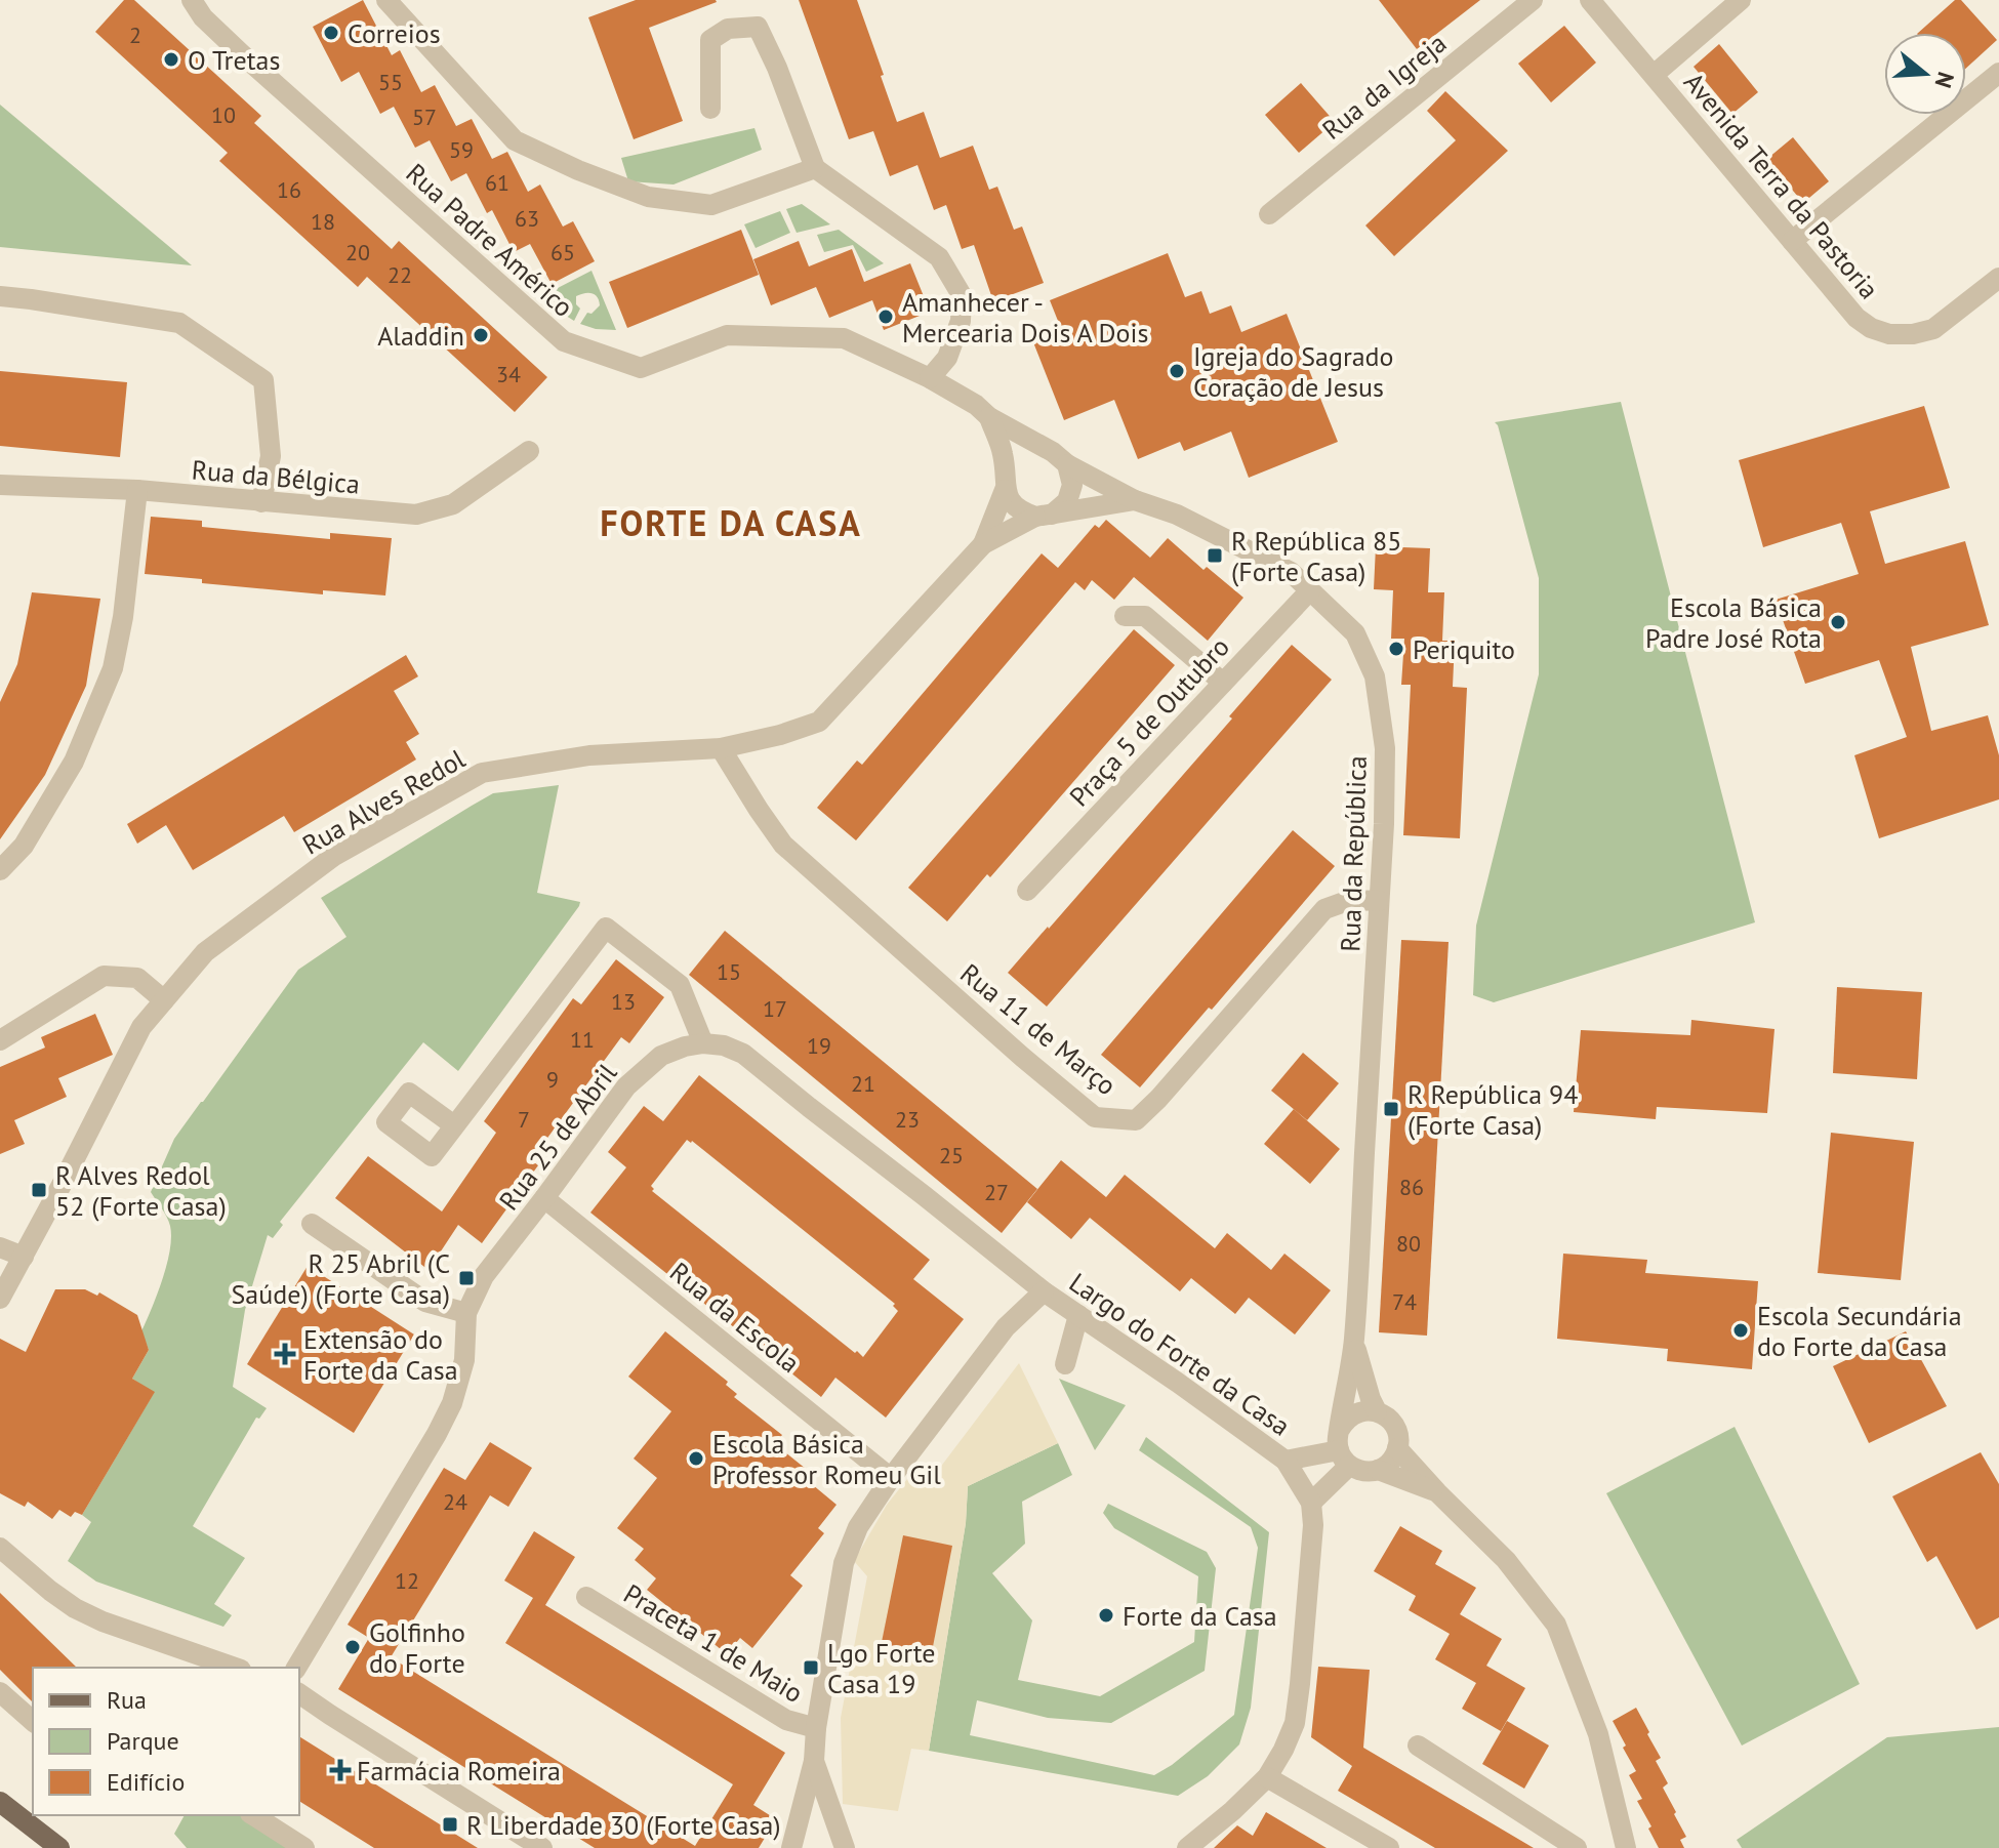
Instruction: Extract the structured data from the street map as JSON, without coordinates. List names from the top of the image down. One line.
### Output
{"streets":{"street":["Rua da Igreja","Avenida Terra da Pastoria","Rua Padre Américo","Rua da Bélgica","Praça 5 de Outubro","Rua Alves Redol","Rua da República","Rua 11 de Março","Rua 25 de Abril","Rua da Escola","Largo do Forte da Casa","Praceta 1 de Maio"]},"crossings":[["Rua Padre Américo","Rua Alves Redol"],["Rua Padre Américo","Rua da República"],["Praça 5 de Outubro","Rua da República"],["Rua Alves Redol","Rua da República"],["Rua Alves Redol","Rua 11 de Março"],["Rua da República","Rua 11 de Março"],["Rua 25 de Abril","Rua da Escola"],["Rua da Escola","Largo do Forte da Casa"],["Largo do Forte da Casa","Praceta 1 de Maio"]],"districts":["FORTE DA CASA"],"places":{"other":["Correios","O Tretas","Amanhecer - Mercearia Dois A Dois","Aladdin","Igreja do Sagrado Coração de Jesus","Escola Básica Padre José Rota","Periquito","Escola Secundária do Forte da Casa","Escola Básica Professor Romeu Gil","Forte da Casa","Golfinho do Forte"],"transit":["R República 85 (Forte Casa)","R República 94 (Forte Casa)","R Alves Redol 52 (Forte Casa)","R 25 Abril (C Saúde) (Forte Casa)","Lgo Forte Casa 19","R Liberdade 30 (Forte Casa)"],"health":["Extensão do Forte da Casa","Farmácia Romeira"]},"house_numbers":["2","55","10","57","59","61","16","63","18","20","65","22","34","15","13","17","11","19","9","21","7","23","25","86","27","80","74","24","12"],"legend":["Rua","Parque","Edifício"],"north":"right"}
